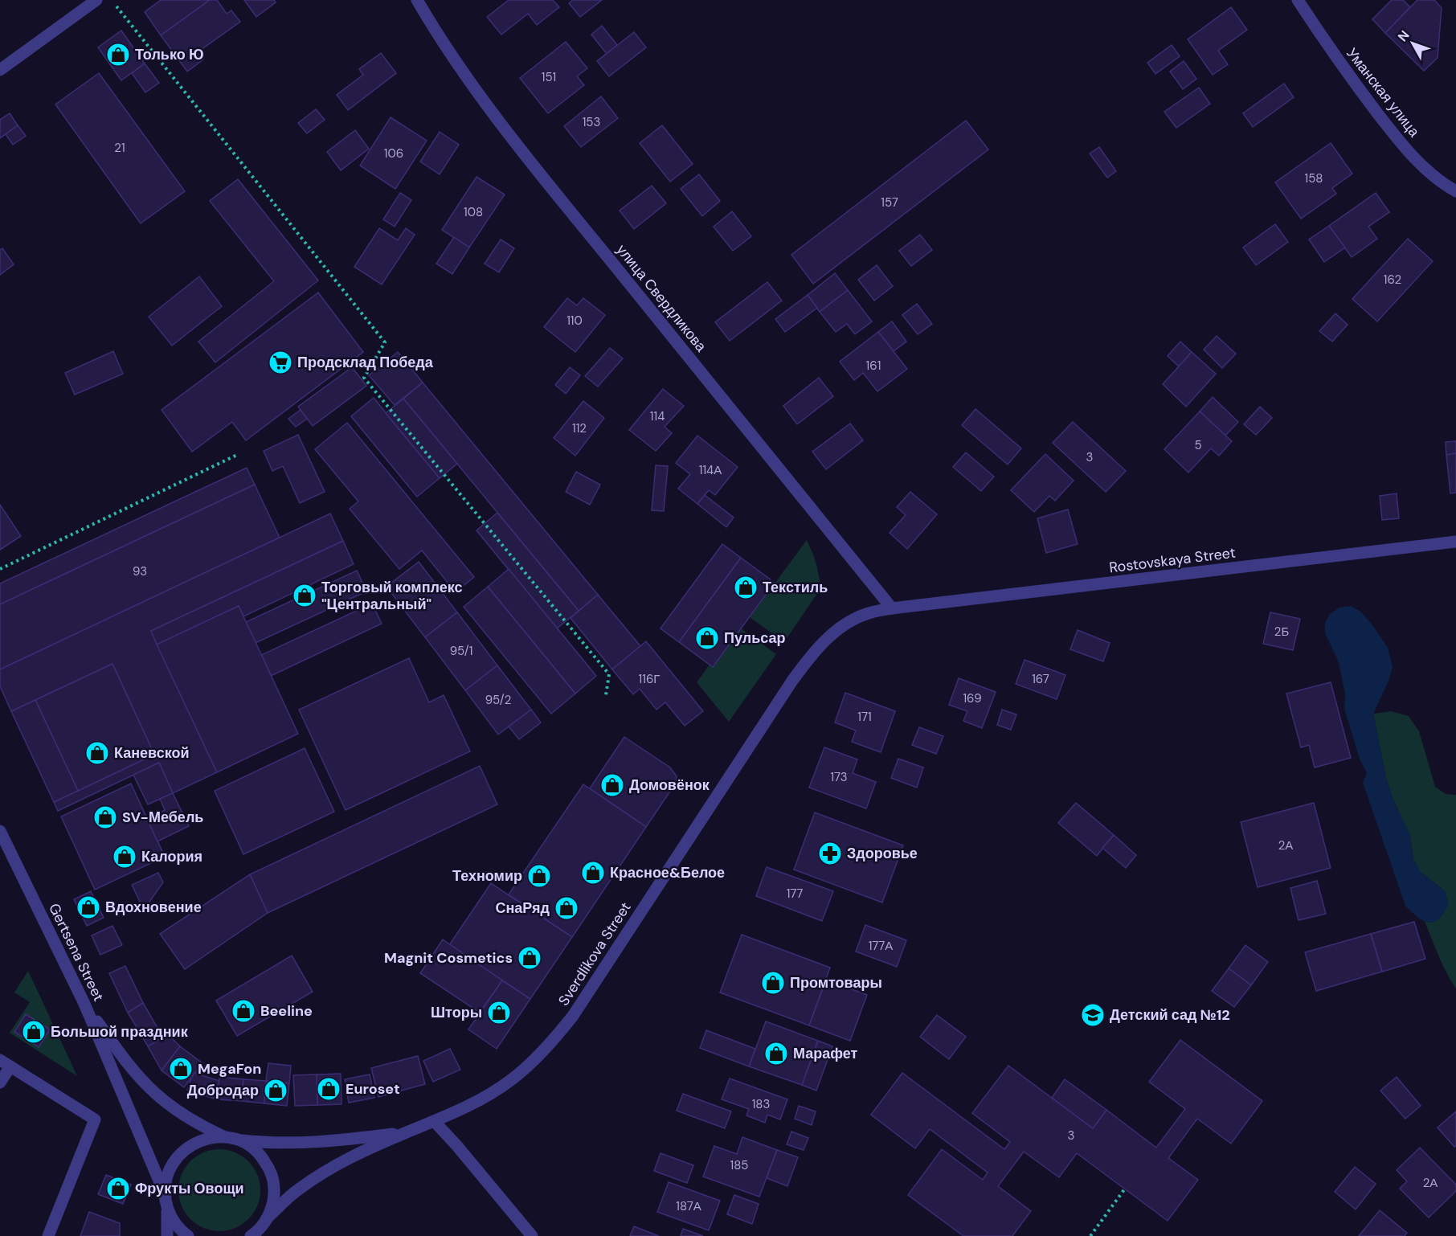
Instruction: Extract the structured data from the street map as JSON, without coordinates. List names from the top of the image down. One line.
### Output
{"streets":{"street":["Уманская улица","улица Свердликова","Rostovskaya Street","Gertsena Street","Sverdlikova Street"]},"crossings":[["улица Свердликова","Rostovskaya Street"],["улица Свердликова","Sverdlikova Street"],["Rostovskaya Street","Sverdlikova Street"]],"places":{"shop":["Только Ю","Текстиль","Торговый комплекс \"Центральный\"","Пульсар","Каневской","Домовёнок","SV-Мебель","Калория","Красное&Белое","Техномир","Вдохновение","СнаРяд","Magnit Cosmetics","Промтовары","Beeline","Шторы","Большой праздник","Марафет","MegaFon","Euroset","Добродар","Фрукты Овощи"],"supermarket":["Продсклад Победа"],"pharmacy":["Здоровье"],"school or university":["Детский сад №12"]},"house_numbers":["151","153","21","106","158","157","108","162","110","161","114","112","5","3","114А","93","2Б","95/1","116Г","167","169","95/2","171","173","2А","177","177А","183","3","185","2А","187А"],"north":"top left"}
